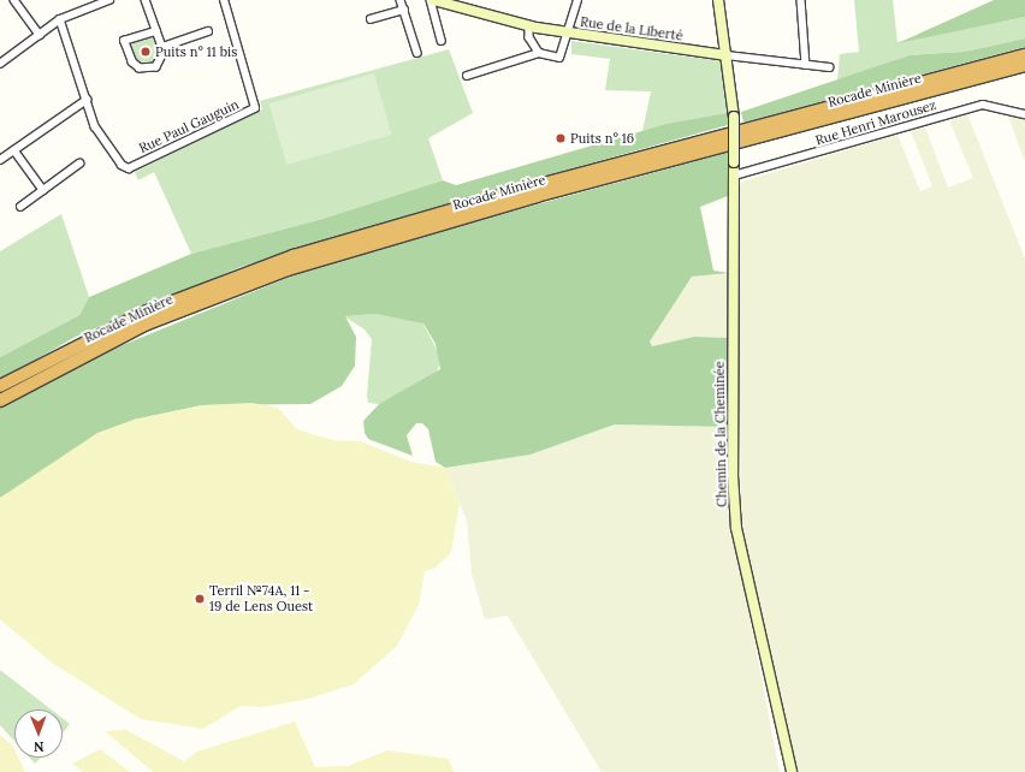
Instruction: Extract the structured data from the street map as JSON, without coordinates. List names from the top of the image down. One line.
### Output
{"streets":{"highway":["Rocade Minière"],"street":["Rue de la Liberté","Rue Henri Marousez","Rue Paul Gauguin","Chemin de la Cheminée"]},"crossings":[["Rue de la Liberté","Chemin de la Cheminée"],["Rue Henri Marousez","Chemin de la Cheminée"]],"places":["Puits n° 11 bis","Puits n° 16","Terril №74A, 11 - 19 de Lens Ouest"],"north":"bottom"}
